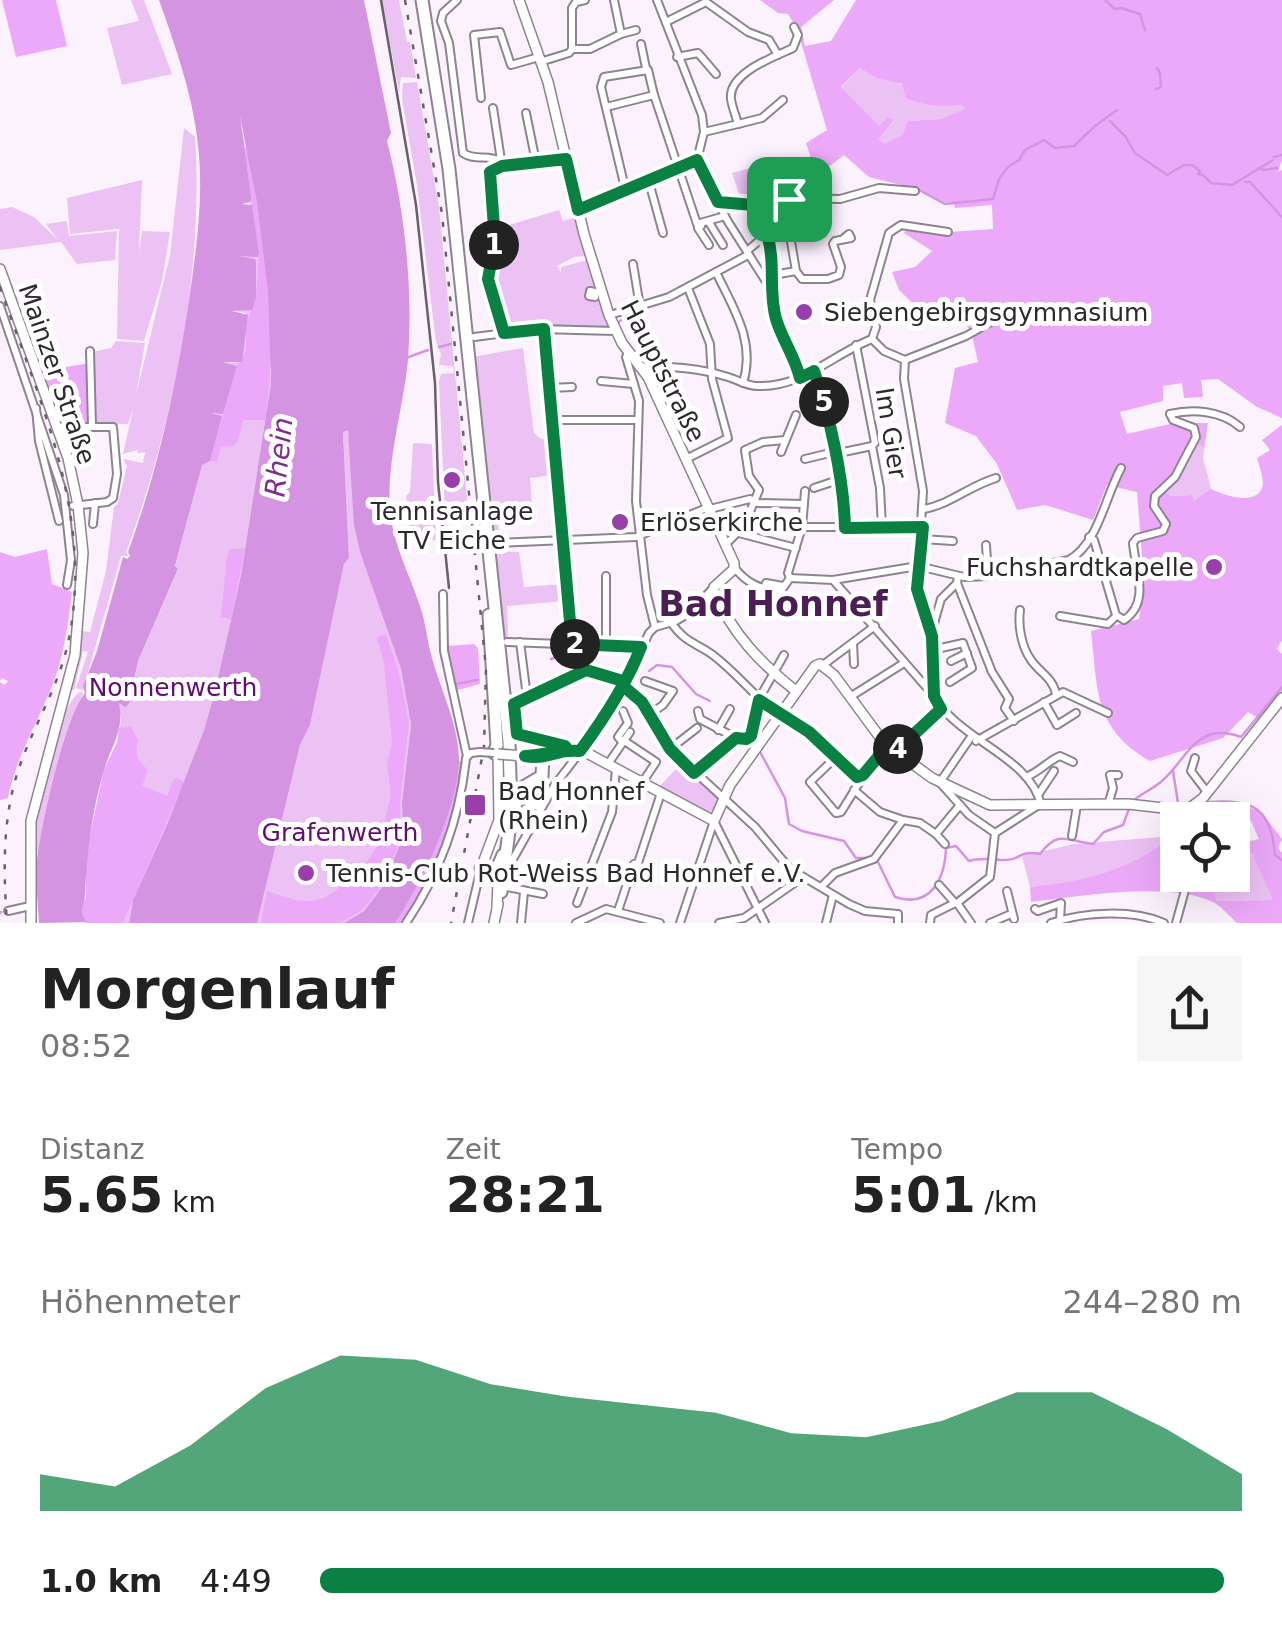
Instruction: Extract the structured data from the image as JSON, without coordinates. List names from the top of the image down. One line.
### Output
{"streets":{"main road":["Hauptstraße","Mainzer Straße"],"street":["Im Gier"]},"districts":["Bad Honnef"],"water":["Rhein"],"parks":["Nonnenwerth","Grafenwerth"],"places":{"other":["Siebengebirgsgymnasium","Tennisanlage TV Eiche","Erlöserkirche","Fuchshardtkapelle","Tennis-Club Rot-Weiss Bad Honnef e.V."],"transit":["Bad Honnef (Rhein)"]},"page":{"pins":["1","5","2","4"],"heading":["Morgenlauf","08:52"],"stats":[["Distanz","5.65 km"],["Zeit","28:21"],["Tempo","5:01 /km"]],"chart":["Höhenmeter","244–280 m"],"list":[{"name":"1.0 km","note":"4:49"}]}}
